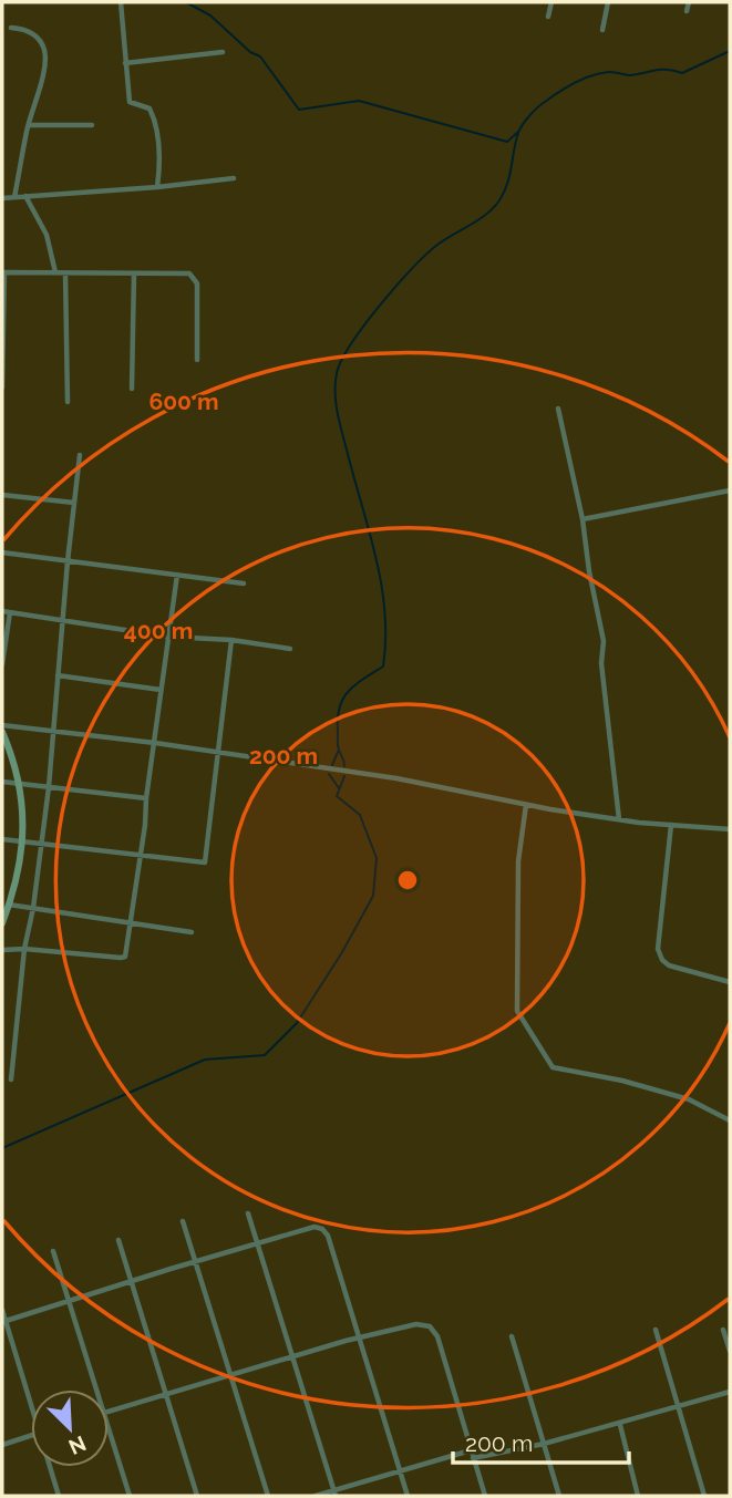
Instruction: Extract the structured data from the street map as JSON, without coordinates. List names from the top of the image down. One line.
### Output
{"scale_bar":"200 m","north":"bottom right","rings":["600 m","400 m","200 m"]}
